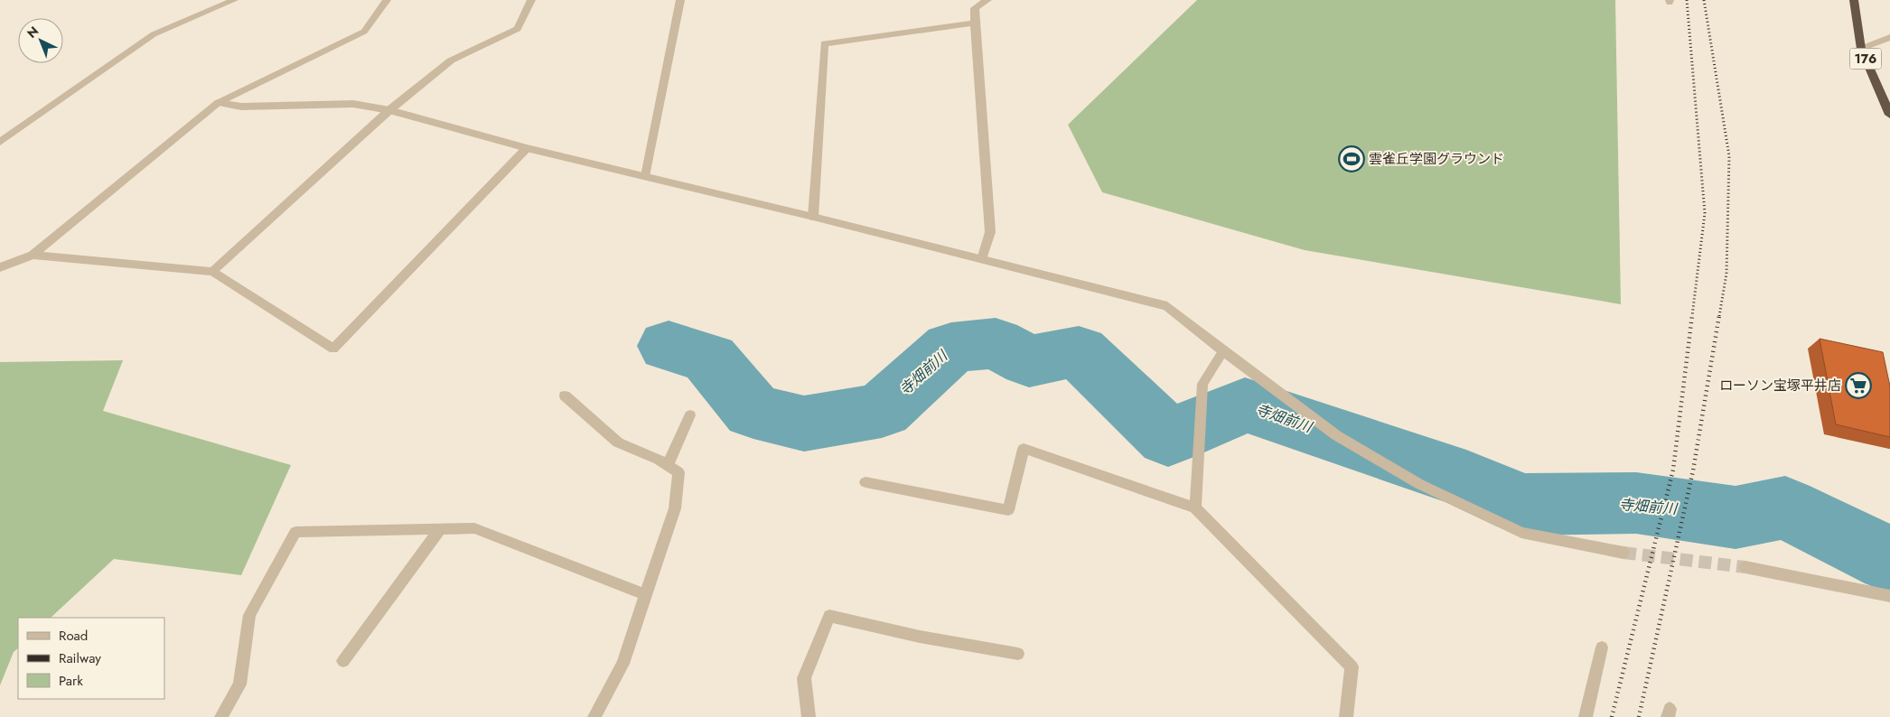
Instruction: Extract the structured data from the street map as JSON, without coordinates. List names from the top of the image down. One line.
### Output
{"streets":{"highway":["176"]},"water":["寺畑前川"],"places":{"sports":["雲雀丘学園グラウンド"],"supermarket":["ローソン宝塚平井店"]},"legend":["Road","Railway","Park"],"north":"top left"}
